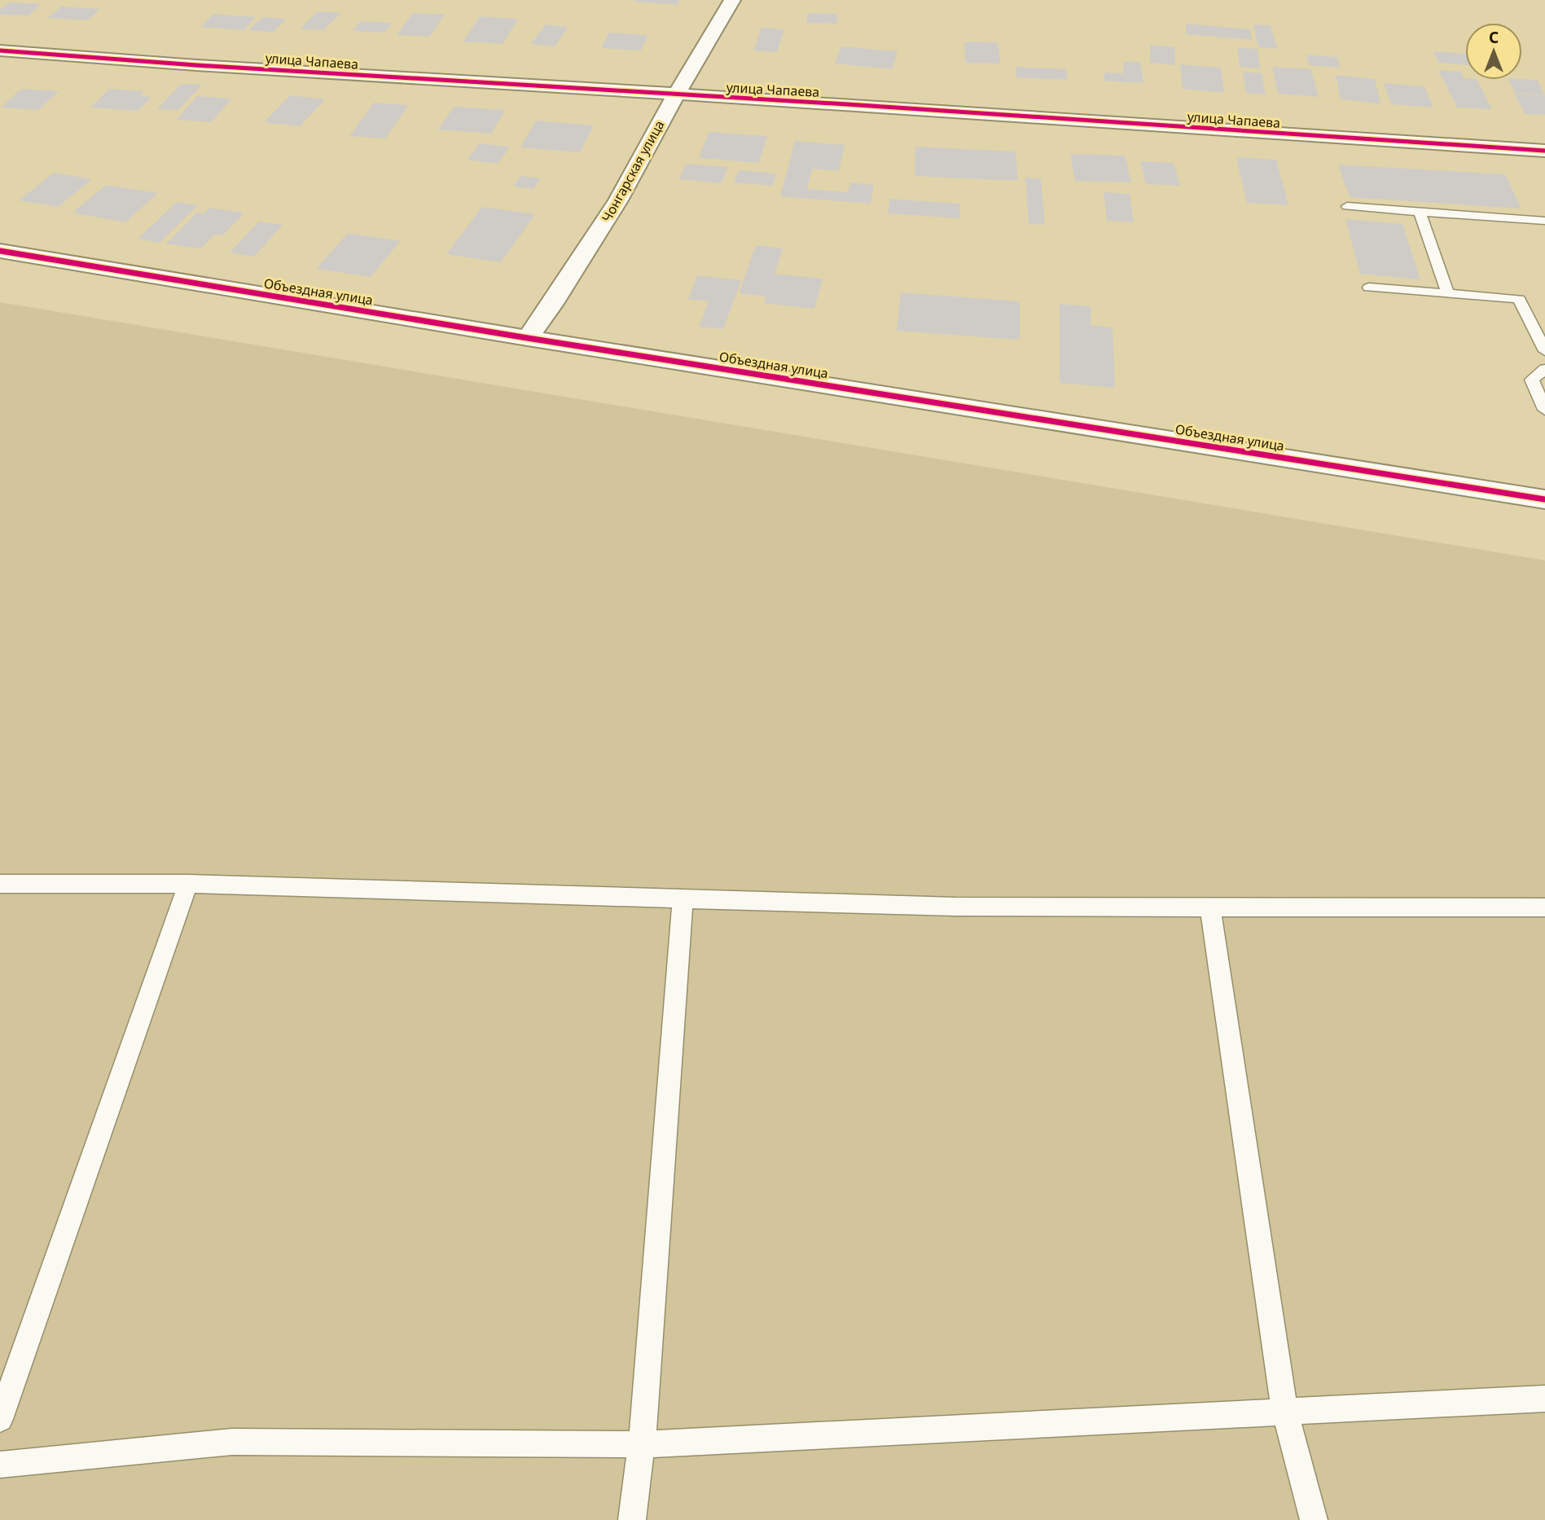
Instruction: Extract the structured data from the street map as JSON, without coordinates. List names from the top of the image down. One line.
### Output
{"streets":{"street":["улица Чапаева","Чонгарская улица","Объездная улица"]},"crossings":[["улица Чапаева","Чонгарская улица"],["Чонгарская улица","Объездная улица"]],"north":"top"}
